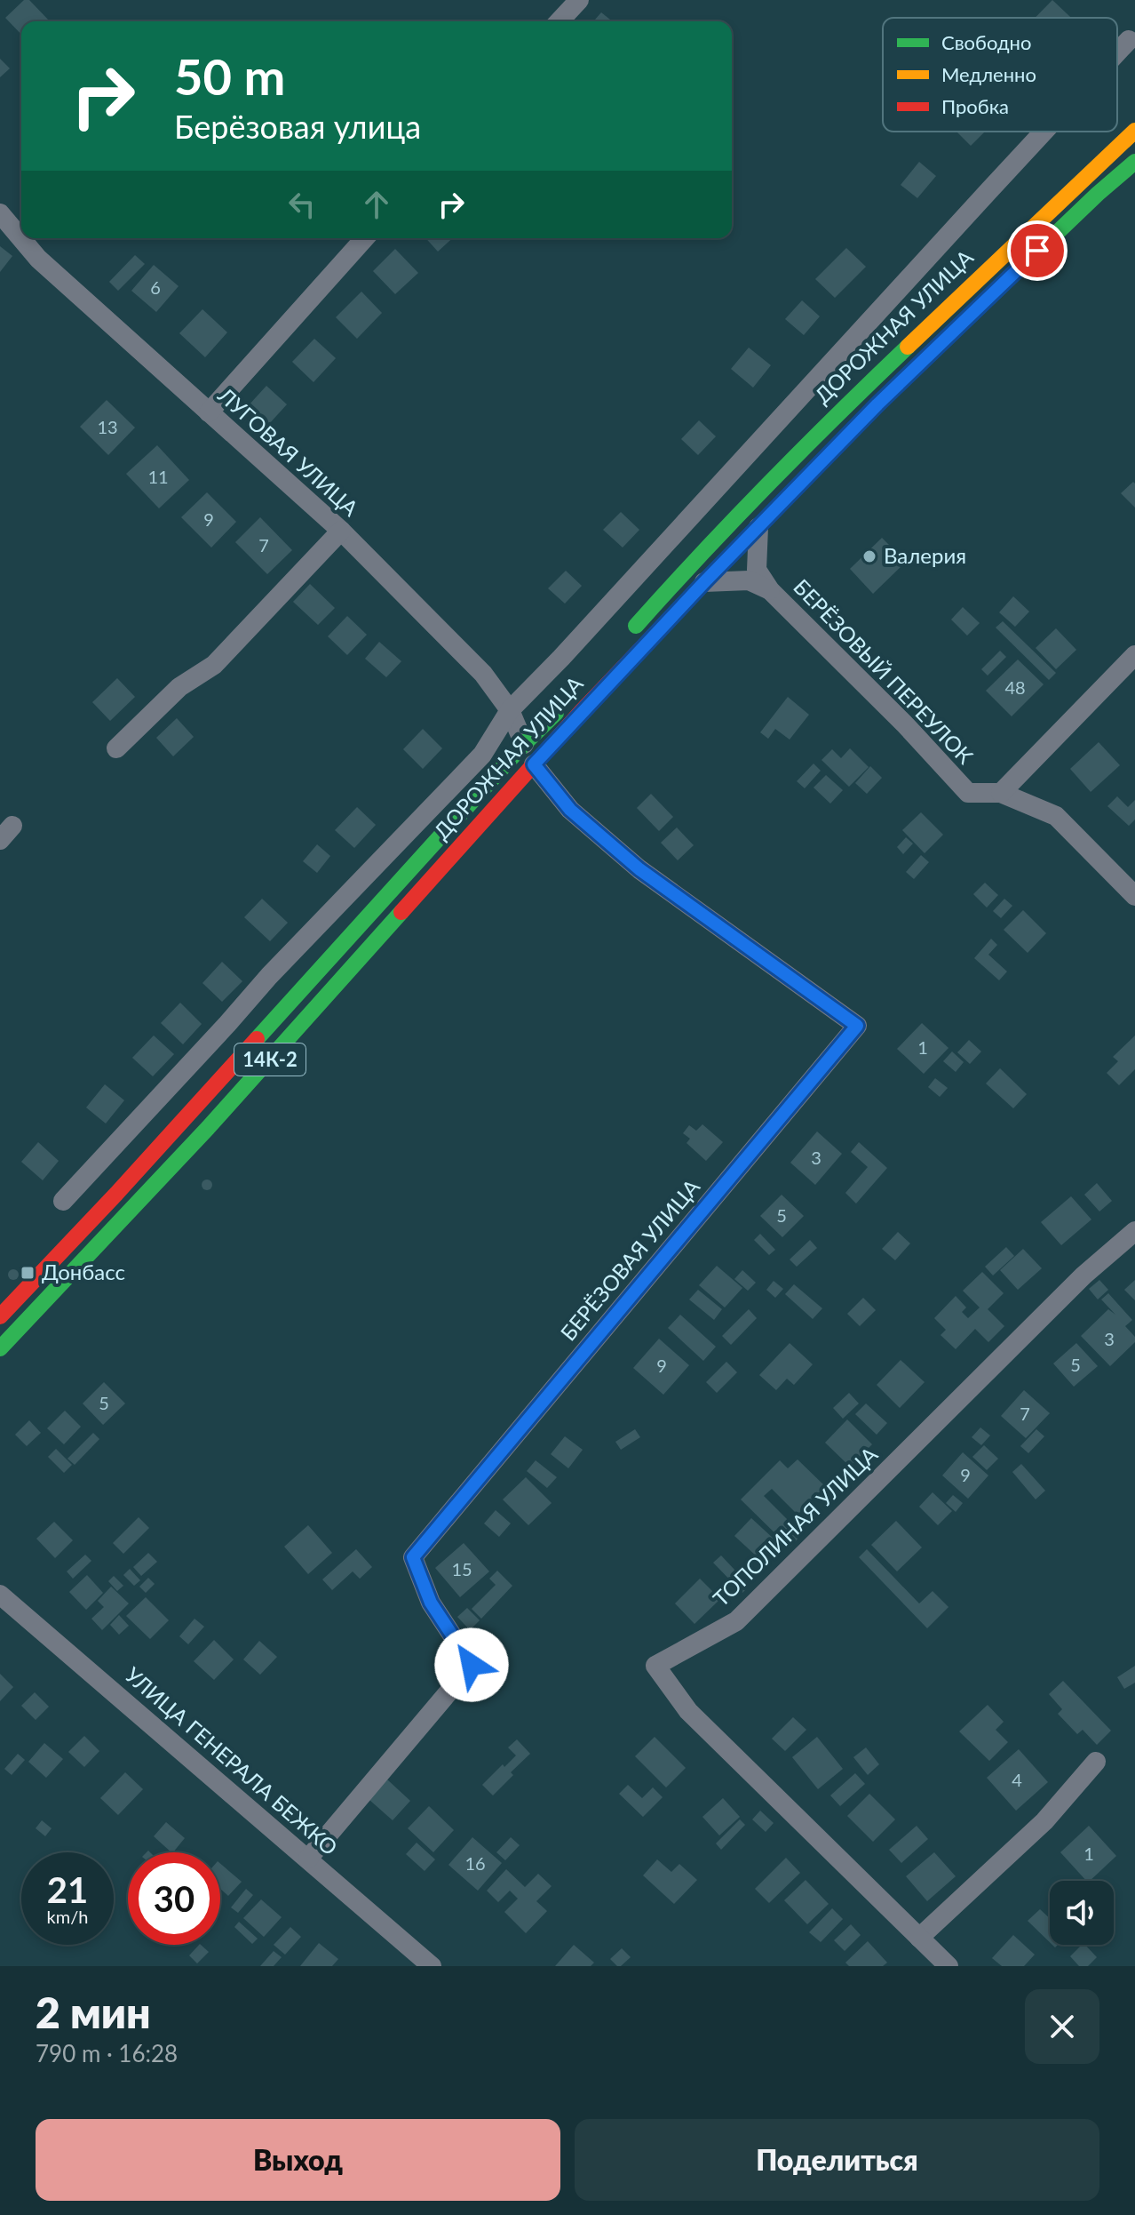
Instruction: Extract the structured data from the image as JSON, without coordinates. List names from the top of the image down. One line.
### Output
{"streets":{"main road":["ДОРОЖНАЯ УЛИЦА","14К-2"],"street":["ЛУГОВАЯ УЛИЦА","БЕРЁЗОВЫЙ ПЕРЕУЛОК","БЕРЁЗОВАЯ УЛИЦА","ТОПОЛИНАЯ УЛИЦА","УЛИЦА ГЕНЕРАЛА БЕЖКО"]},"crossings":[["ДОРОЖНАЯ УЛИЦА","ЛУГОВАЯ УЛИЦА"],["ДОРОЖНАЯ УЛИЦА","БЕРЁЗОВЫЙ ПЕРЕУЛОК"],["ДОРОЖНАЯ УЛИЦА","БЕРЁЗОВАЯ УЛИЦА"],["БЕРЁЗОВАЯ УЛИЦА","УЛИЦА ГЕНЕРАЛА БЕЖКО"]],"places":{"other":["Валерия"],"transit":["Донбасс"]},"house_numbers":["6","13","11","9","7","48","1","3","5","3","5","9","5","7","9","15","4","1","16"],"legend":["Свободно","Медленно","Пробка"],"page":{"turn":["50 m","Берёзовая улица"],"speed":"21 km/h","limit":"30","heading":["2 мин","790 m · 16:28"],"buttons":["Выход","Поделиться"]}}
